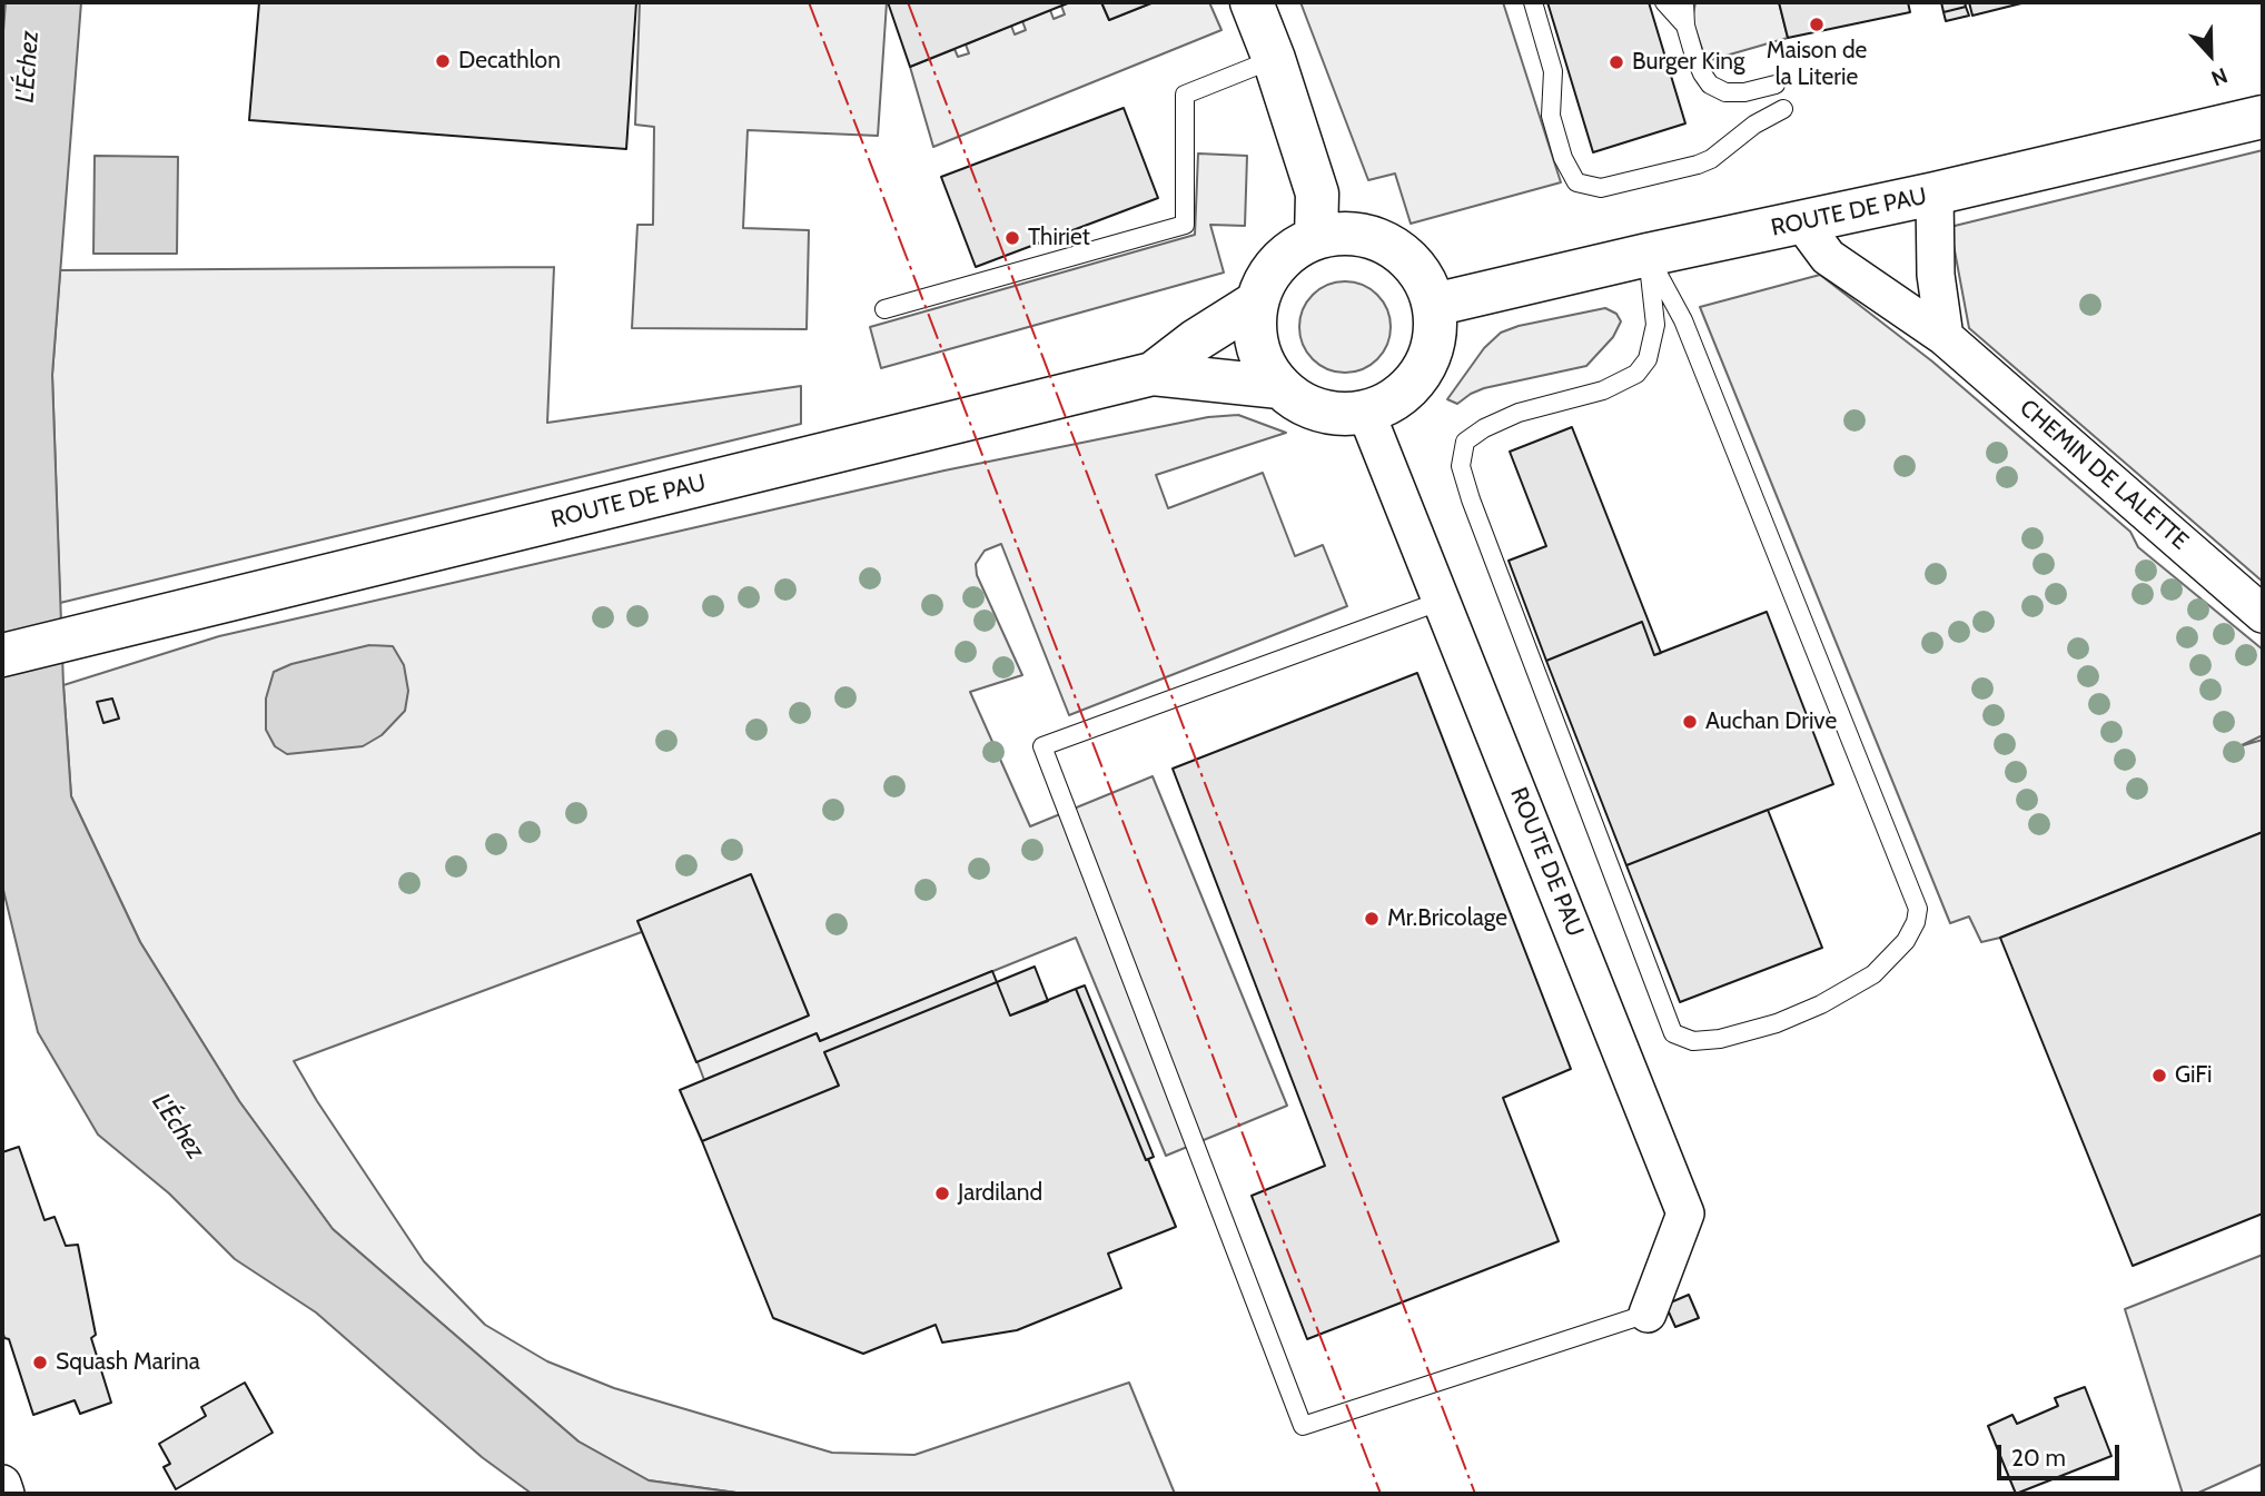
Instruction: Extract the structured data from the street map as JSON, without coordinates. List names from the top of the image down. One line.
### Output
{"streets":{"main road":["ROUTE DE PAU"],"street":["CHEMIN DE LALETTE"]},"crossings":[["ROUTE DE PAU","CHEMIN DE LALETTE"]],"water":["L'Échez"],"places":["Maison de la Literie","Decathlon","Burger King","Thiriet","Auchan Drive","Mr.Bricolage","GiFi","Jardiland","Squash Marina"],"scale_bar":"20 m","north":"bottom"}
